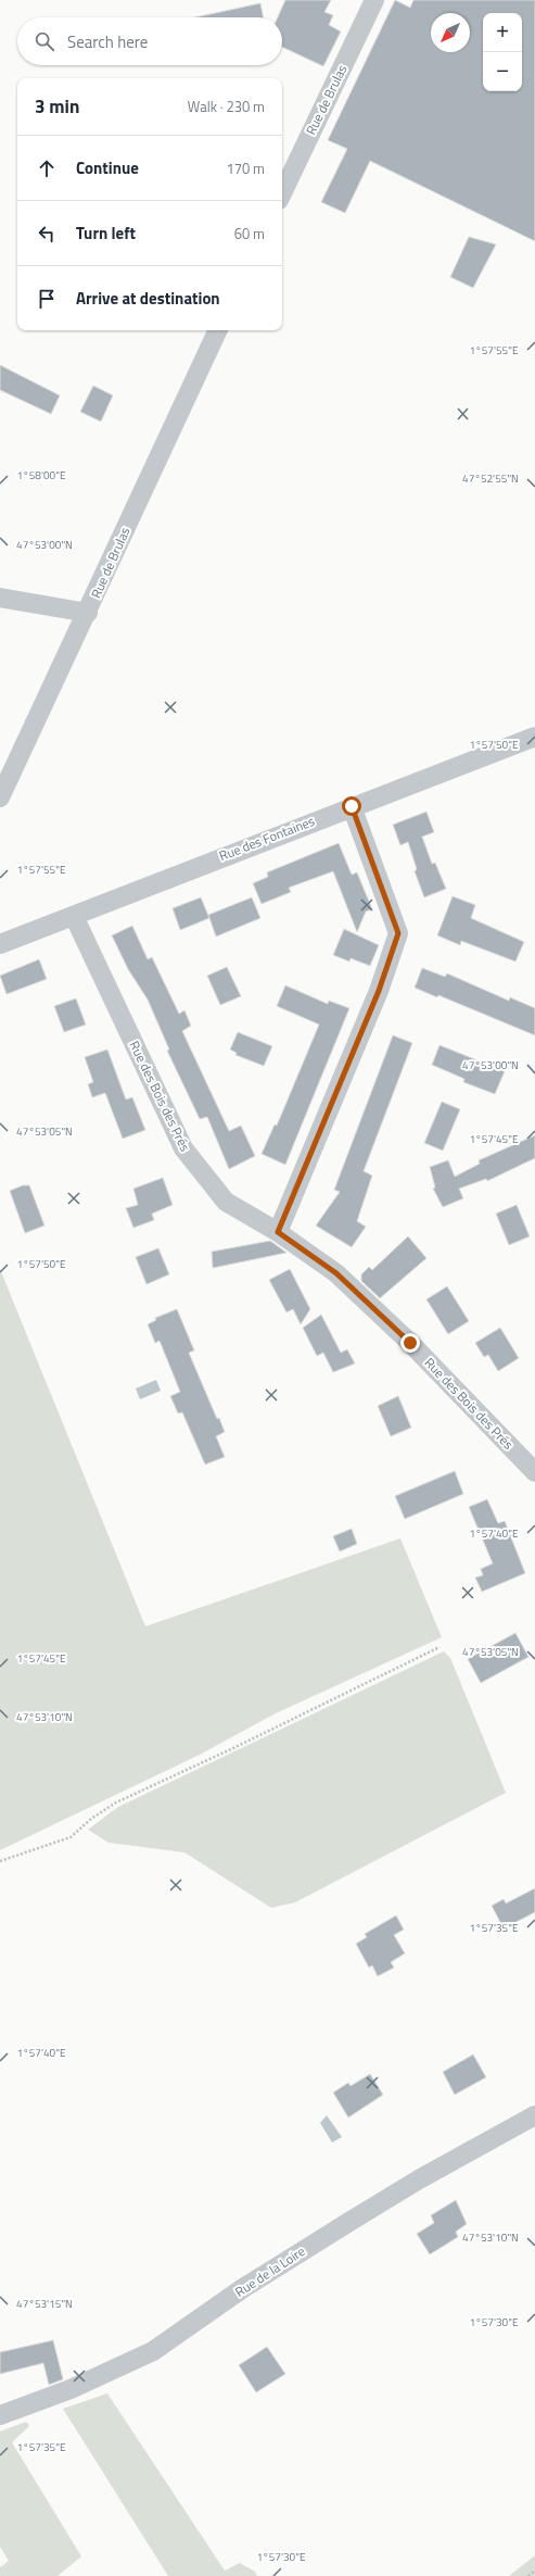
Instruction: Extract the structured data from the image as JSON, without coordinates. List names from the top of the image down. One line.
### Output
{"streets":{"street":["Rue de Brulas","Rue des Fontaines","Rue des Bois des Prés","Rue de la Loire"]},"crossings":[["Rue des Fontaines","Rue des Bois des Prés"]],"north":"bottom left","page":{"map_buttons":["+","−"],"search":"Search here","heading":["3 min","Walk · 230 m"],"list":[["Continue","170 m"],["Turn left","60 m"],"Arrive at destination"]},"coordinates":["1°57'55\"E","1°58'00\"E","47°52'55\"N","47°53'00\"N","1°57'50\"E","47°53'05\"N","1°57'45\"E","1°57'40\"E","47°53'10\"N","1°57'35\"E","47°53'15\"N","1°57'30\"E"]}
